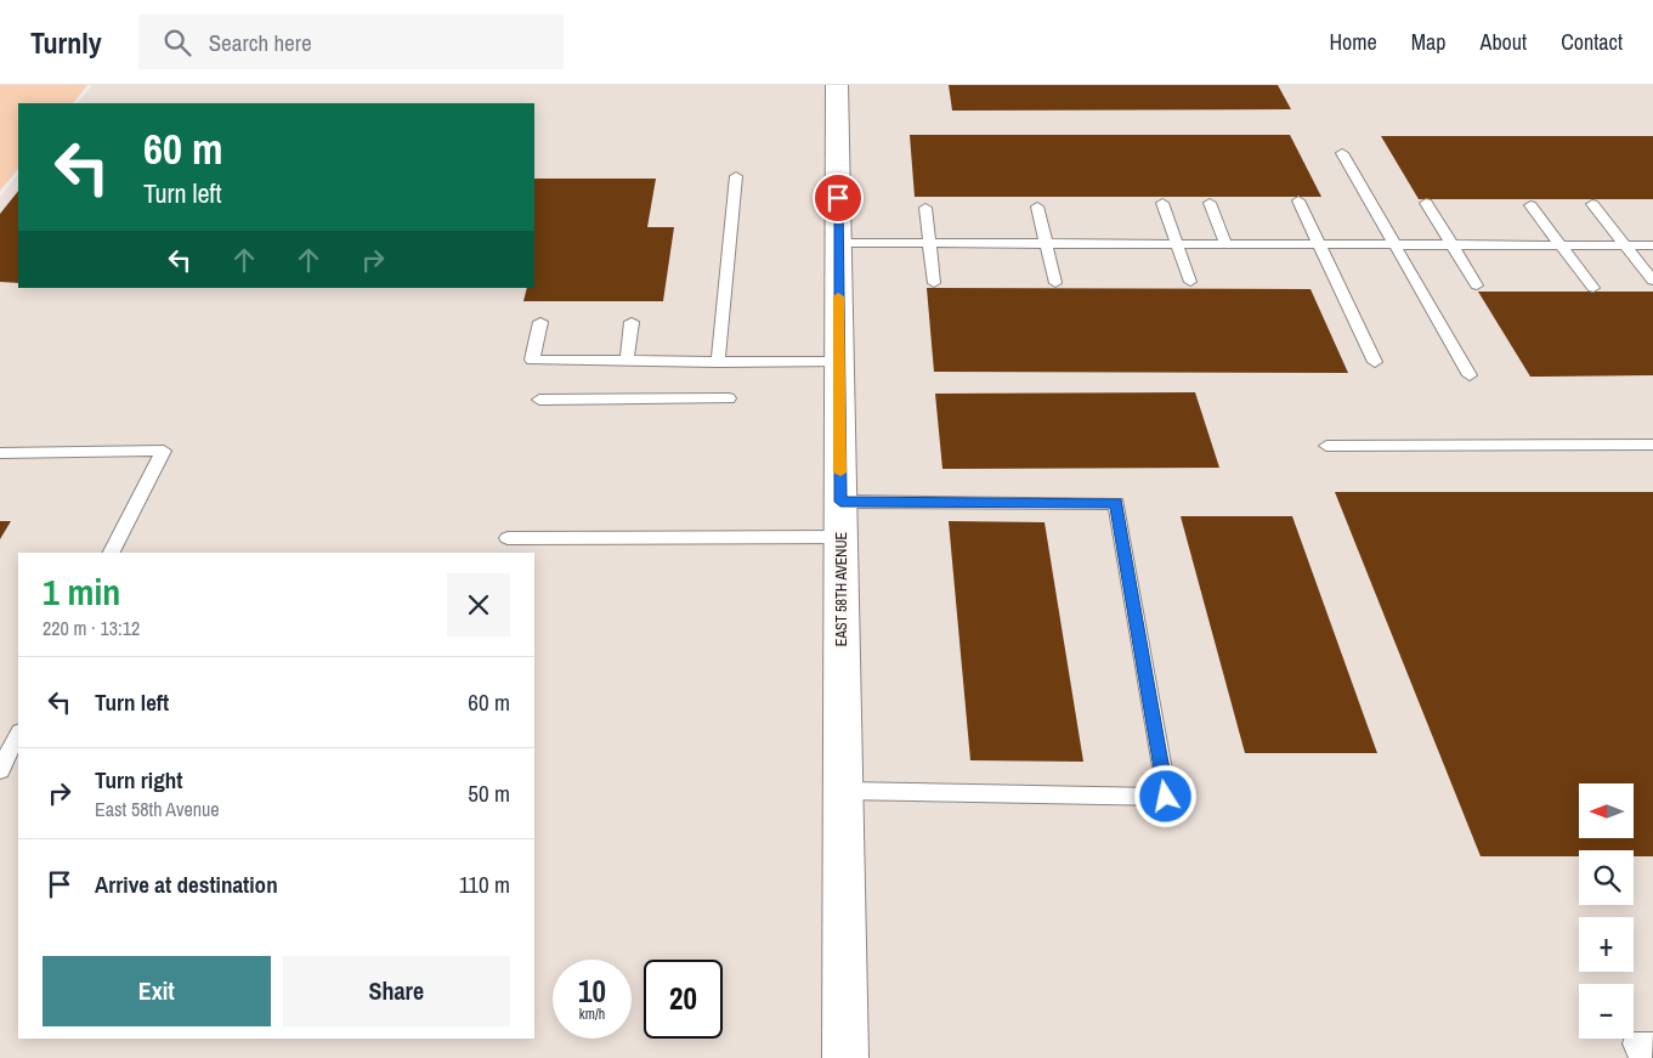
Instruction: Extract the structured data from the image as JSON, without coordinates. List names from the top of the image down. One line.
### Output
{"streets":{"street":["EAST 58TH AVENUE"]},"north":"left","page":{"header":"Turnly","search":"Search here","nav":["Home","Map","About","Contact"],"turn":["60 m","Turn left"],"heading":["1 min","220 m · 13:12"],"list":[{"name":"Turn left","value":"60 m"},{"name":"Turn right","note":"East 58th Avenue","value":"50 m"},{"name":"Arrive at destination","value":"110 m"}],"map_buttons":["+","−"],"buttons":["Exit","Share"],"speed":"10 km/h","limit":"20"}}
